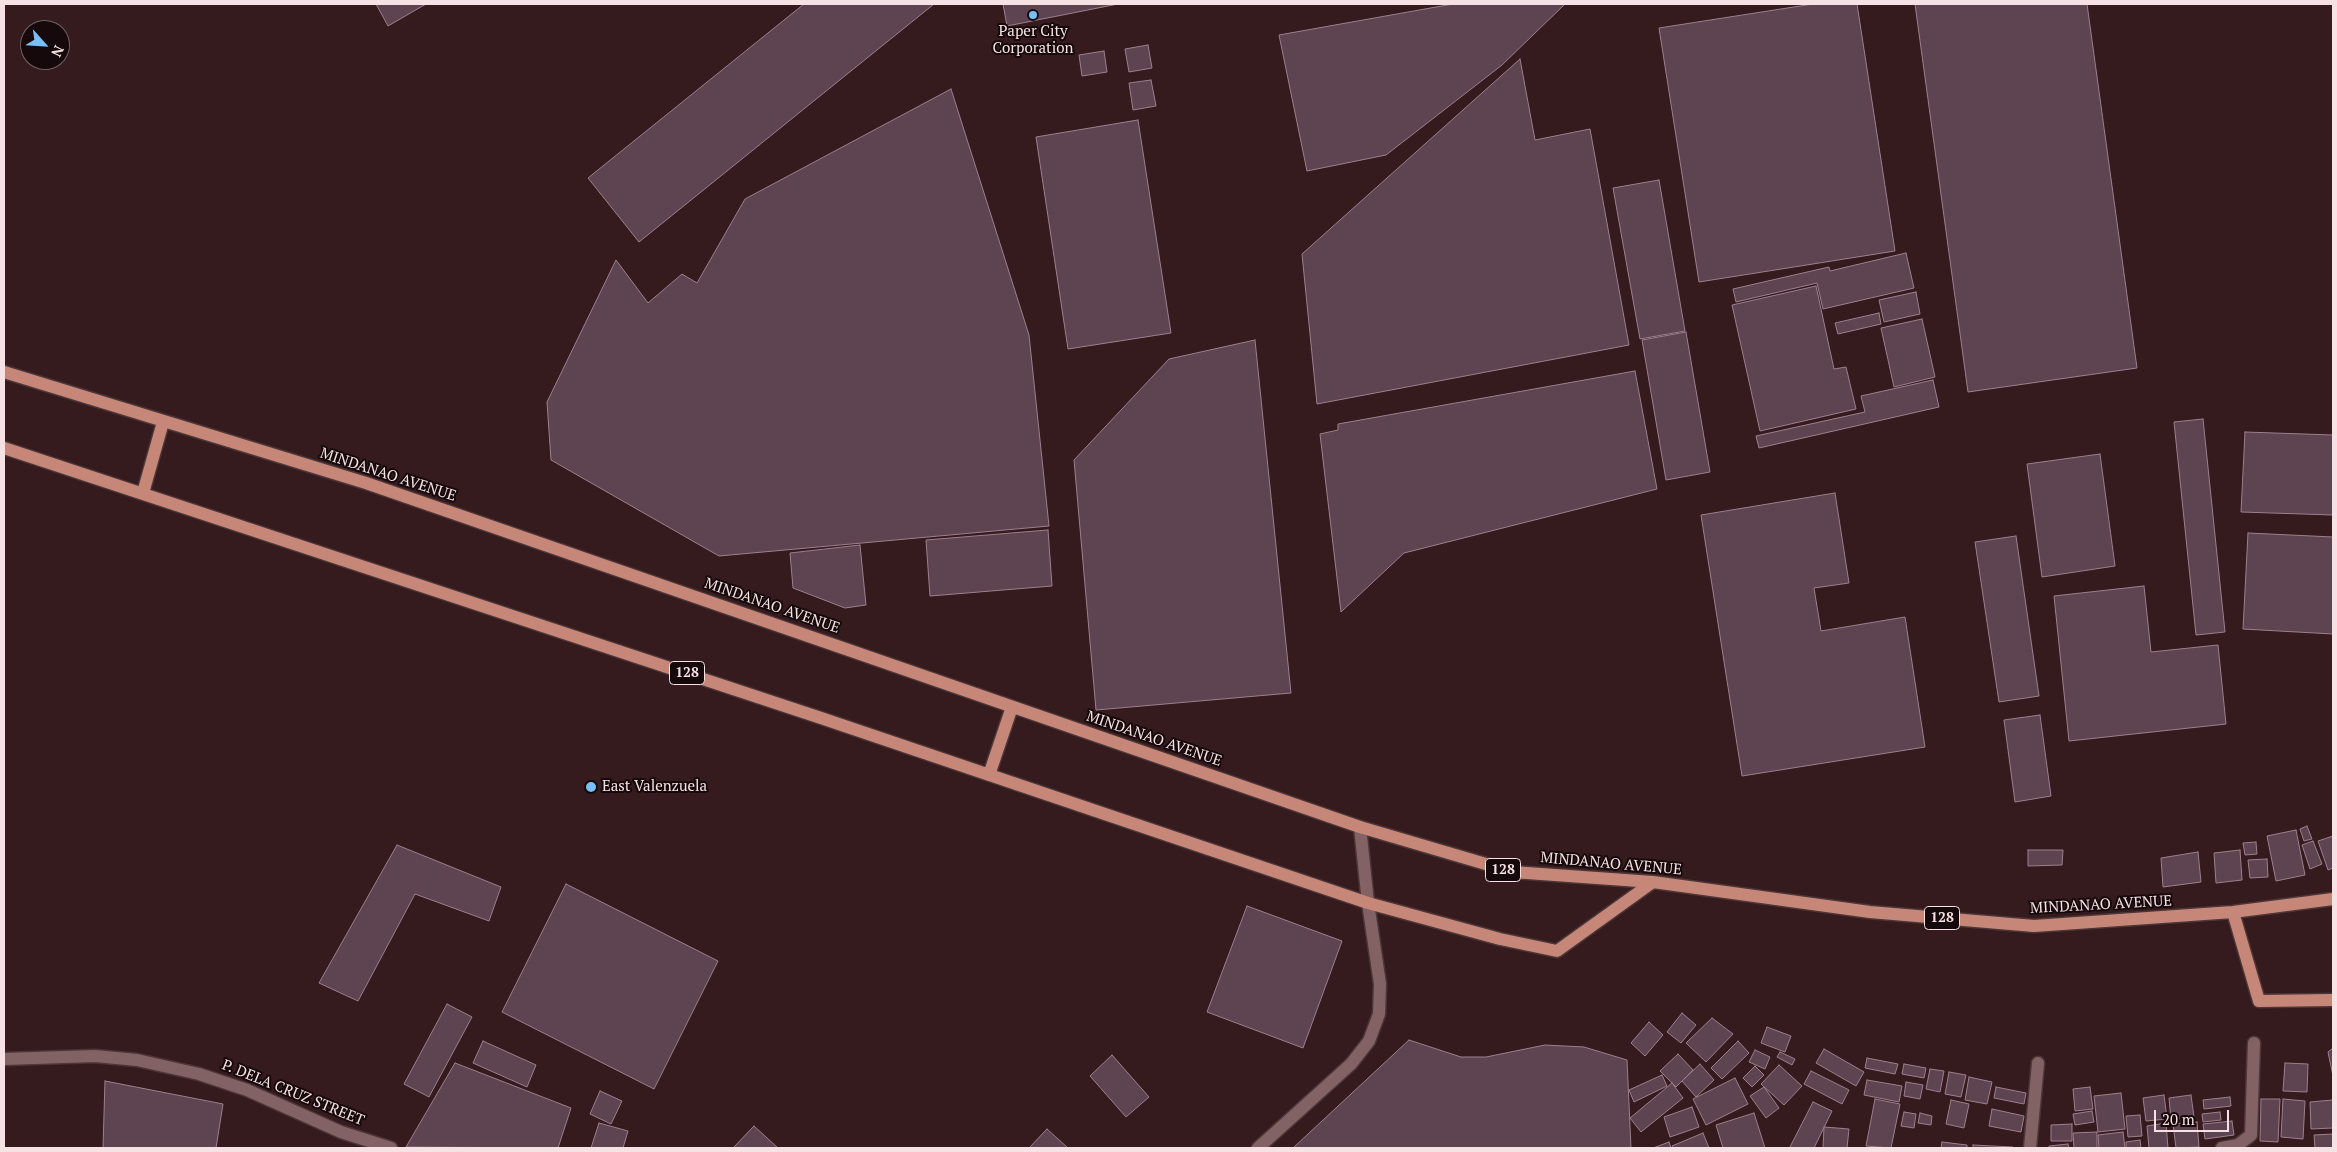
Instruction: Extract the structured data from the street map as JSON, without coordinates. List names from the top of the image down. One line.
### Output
{"streets":{"main road":["MINDANAO AVENUE","128"],"street":["P. DELA CRUZ STREET"]},"crossings":[["MINDANAO AVENUE","128"]],"places":["Paper City Corporation","East Valenzuela"],"scale_bar":"20 m","north":"bottom right"}
